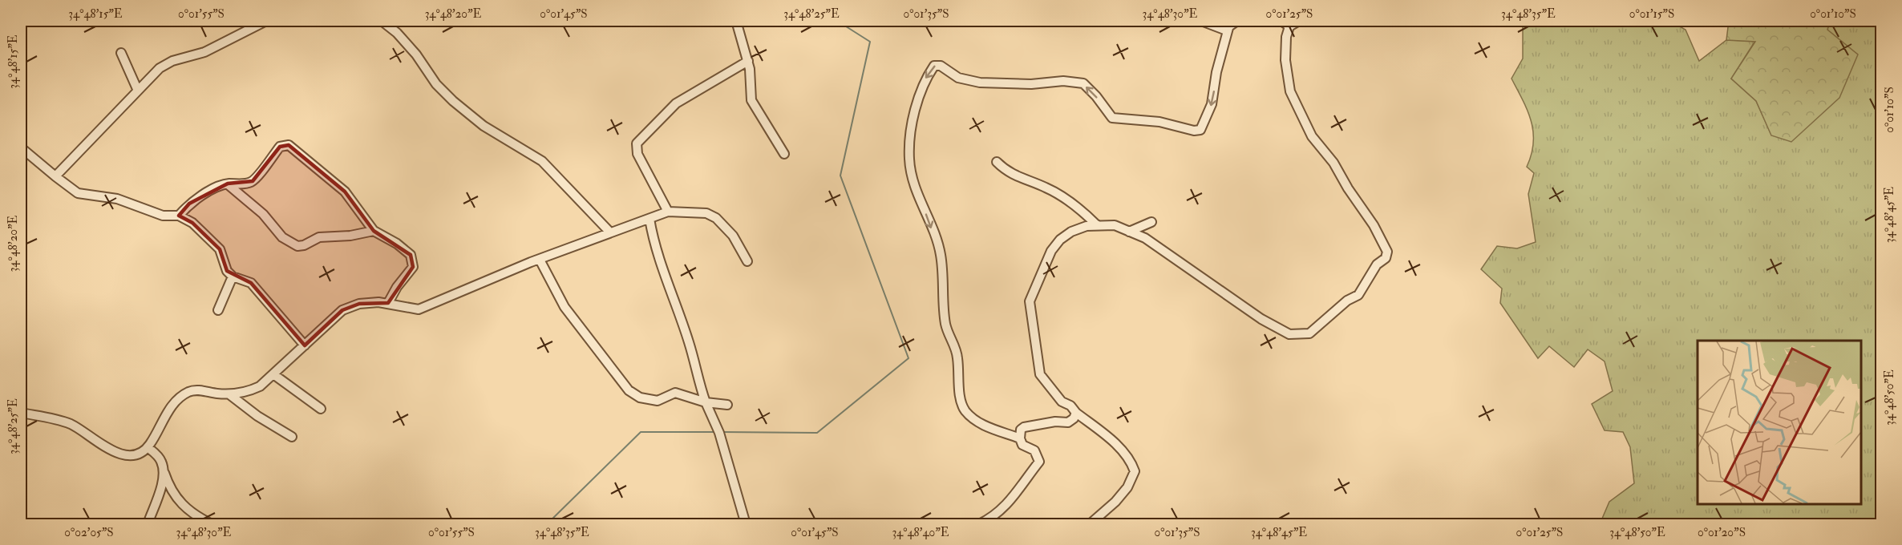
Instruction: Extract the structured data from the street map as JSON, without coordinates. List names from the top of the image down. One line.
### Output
{"coordinates":["34°48'15\"E","0°01'55\"S","34°48'20\"E","0°01'45\"S","34°48'25\"E","0°01'35\"S","34°48'30\"E","0°01'25\"S","34°48'35\"E","0°01'15\"S","0°01'10\"S","34°48'45\"E","34°48'50\"E","0°02'05\"S","34°48'40\"E","0°01'20\"S"]}
